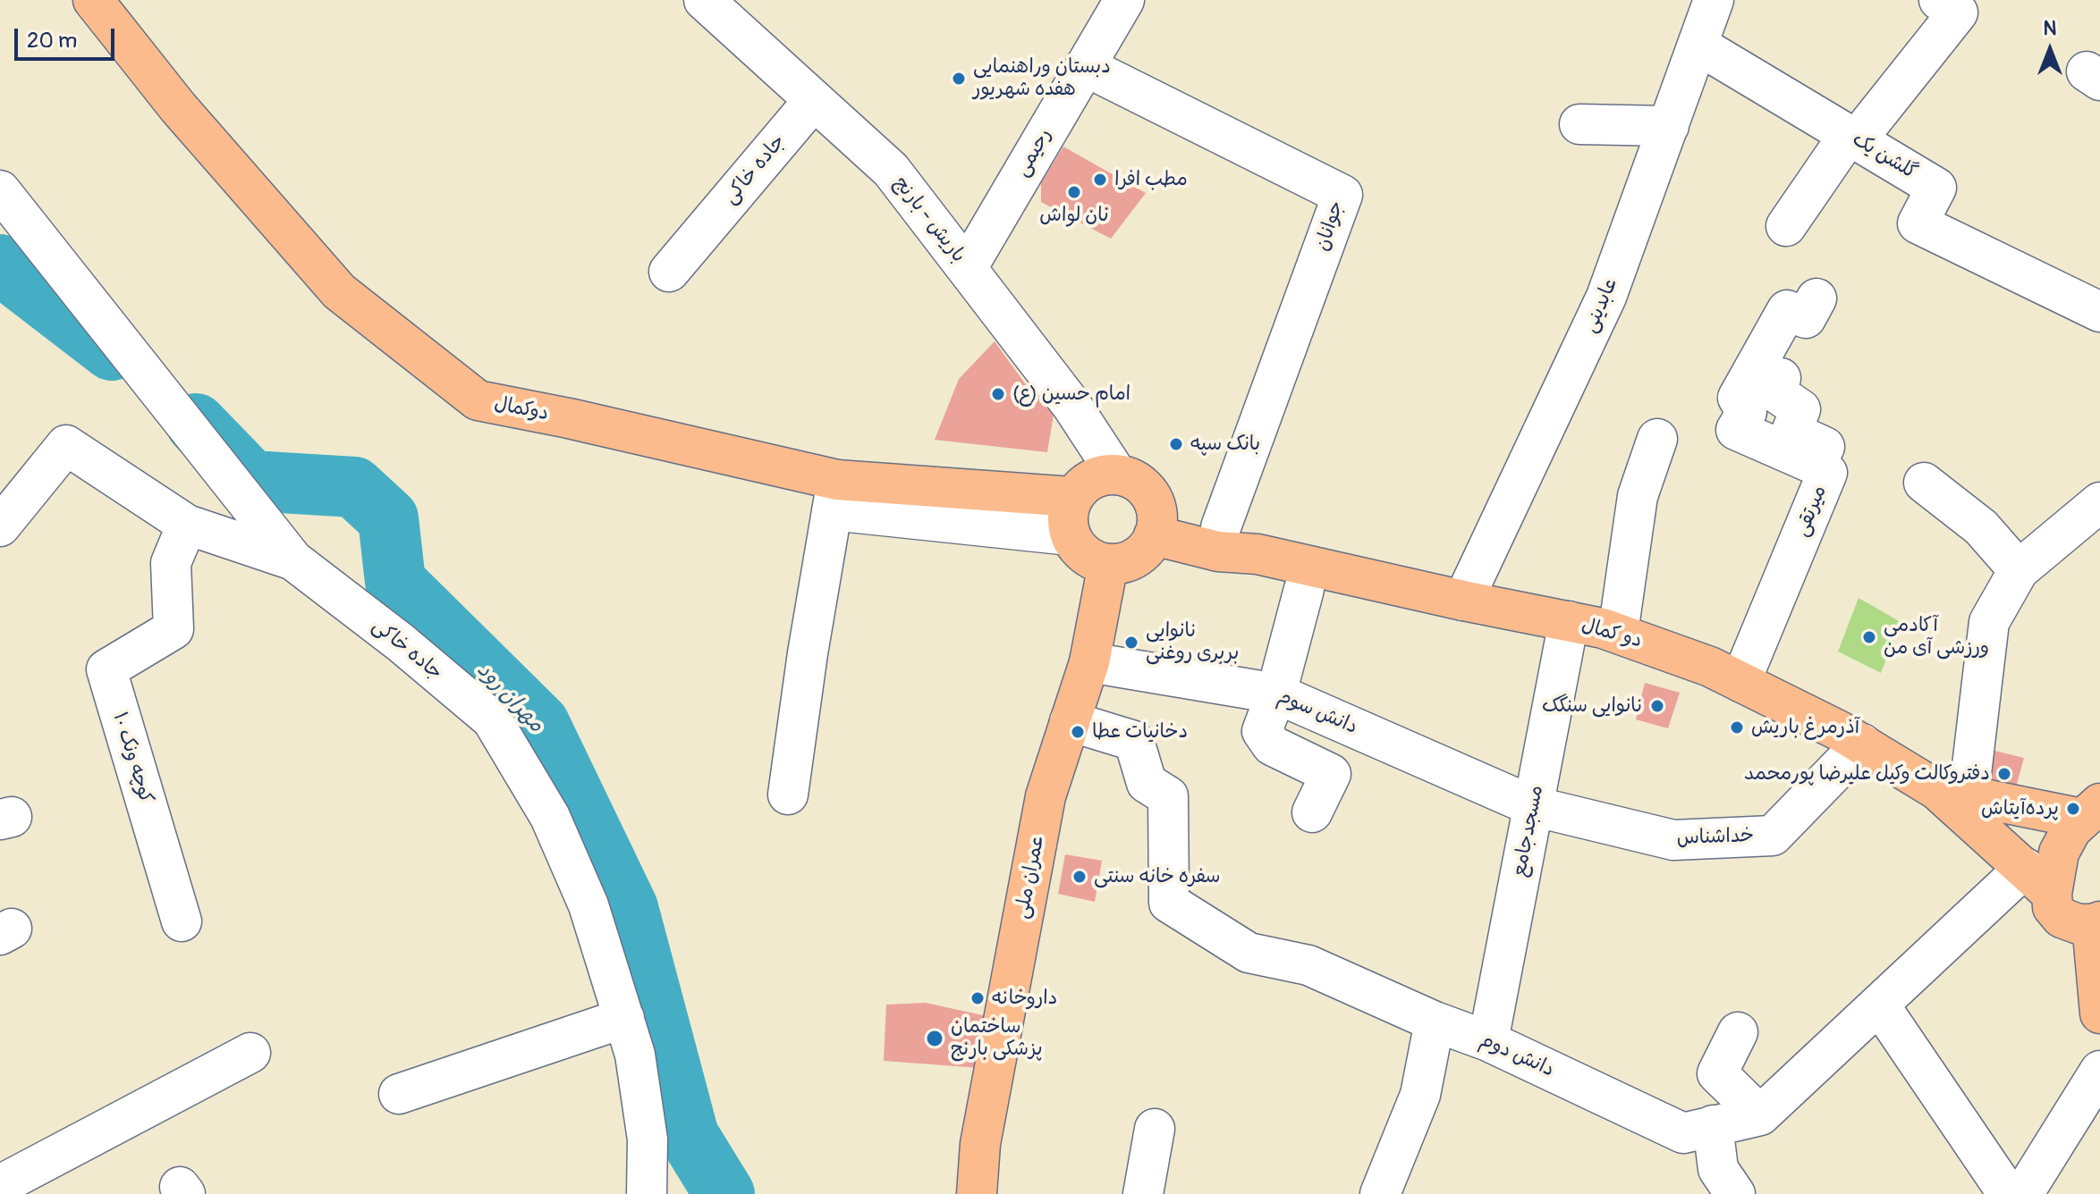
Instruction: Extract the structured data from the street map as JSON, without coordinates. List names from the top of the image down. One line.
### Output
{"streets":{"main road":["دوکمال","دو کمال","عمران ملی"],"street":["رحیمی","گلشن یک","جاده خاکی","باریش - بارنج","جوانان","عابدینی","میرتقی","دانش سوم","کوچه ونک ۱۰","مسجدجامع","خداشناس","دانش دوم"]},"crossings":[["رحیمی","باریش - بارنج"],["رحیمی","جوانان"],["گلشن یک","عابدینی"],["جاده خاکی","باریش - بارنج"],["باریش - بارنج","دوکمال"],["باریش - بارنج","دو کمال"],["باریش - بارنج","عمران ملی"],["جوانان","دو کمال"],["عابدینی","دو کمال"],["دوکمال","دو کمال"],["دوکمال","عمران ملی"],["میرتقی","دو کمال"],["دو کمال","مسجدجامع"],["دو کمال","خداشناس"],["دو کمال","عمران ملی"],["دانش سوم","مسجدجامع"],["دانش سوم","خداشناس"],["دانش سوم","عمران ملی"],["مسجدجامع","خداشناس"],["مسجدجامع","دانش دوم"],["عمران ملی","دانش دوم"]],"water":["مهران رود"],"places":["دبستان وراهنمایی هفده شهریور","مطب افرا","نان لواش","امام حسین (ع)","بانک سپه","آکادمی ورزشی آی من","نانوایی بربری روغنی","نانوایی سنگک","آذرمرغ باریش","دخانیات عطا","دفتروکالت وکیل علیرضا پورمحمد","پرده‌آیتاش","سفره خانه سنتی","داروخانه","ساختمان پزشکی بارنج"],"scale_bar":"20 m","north":"top"}
